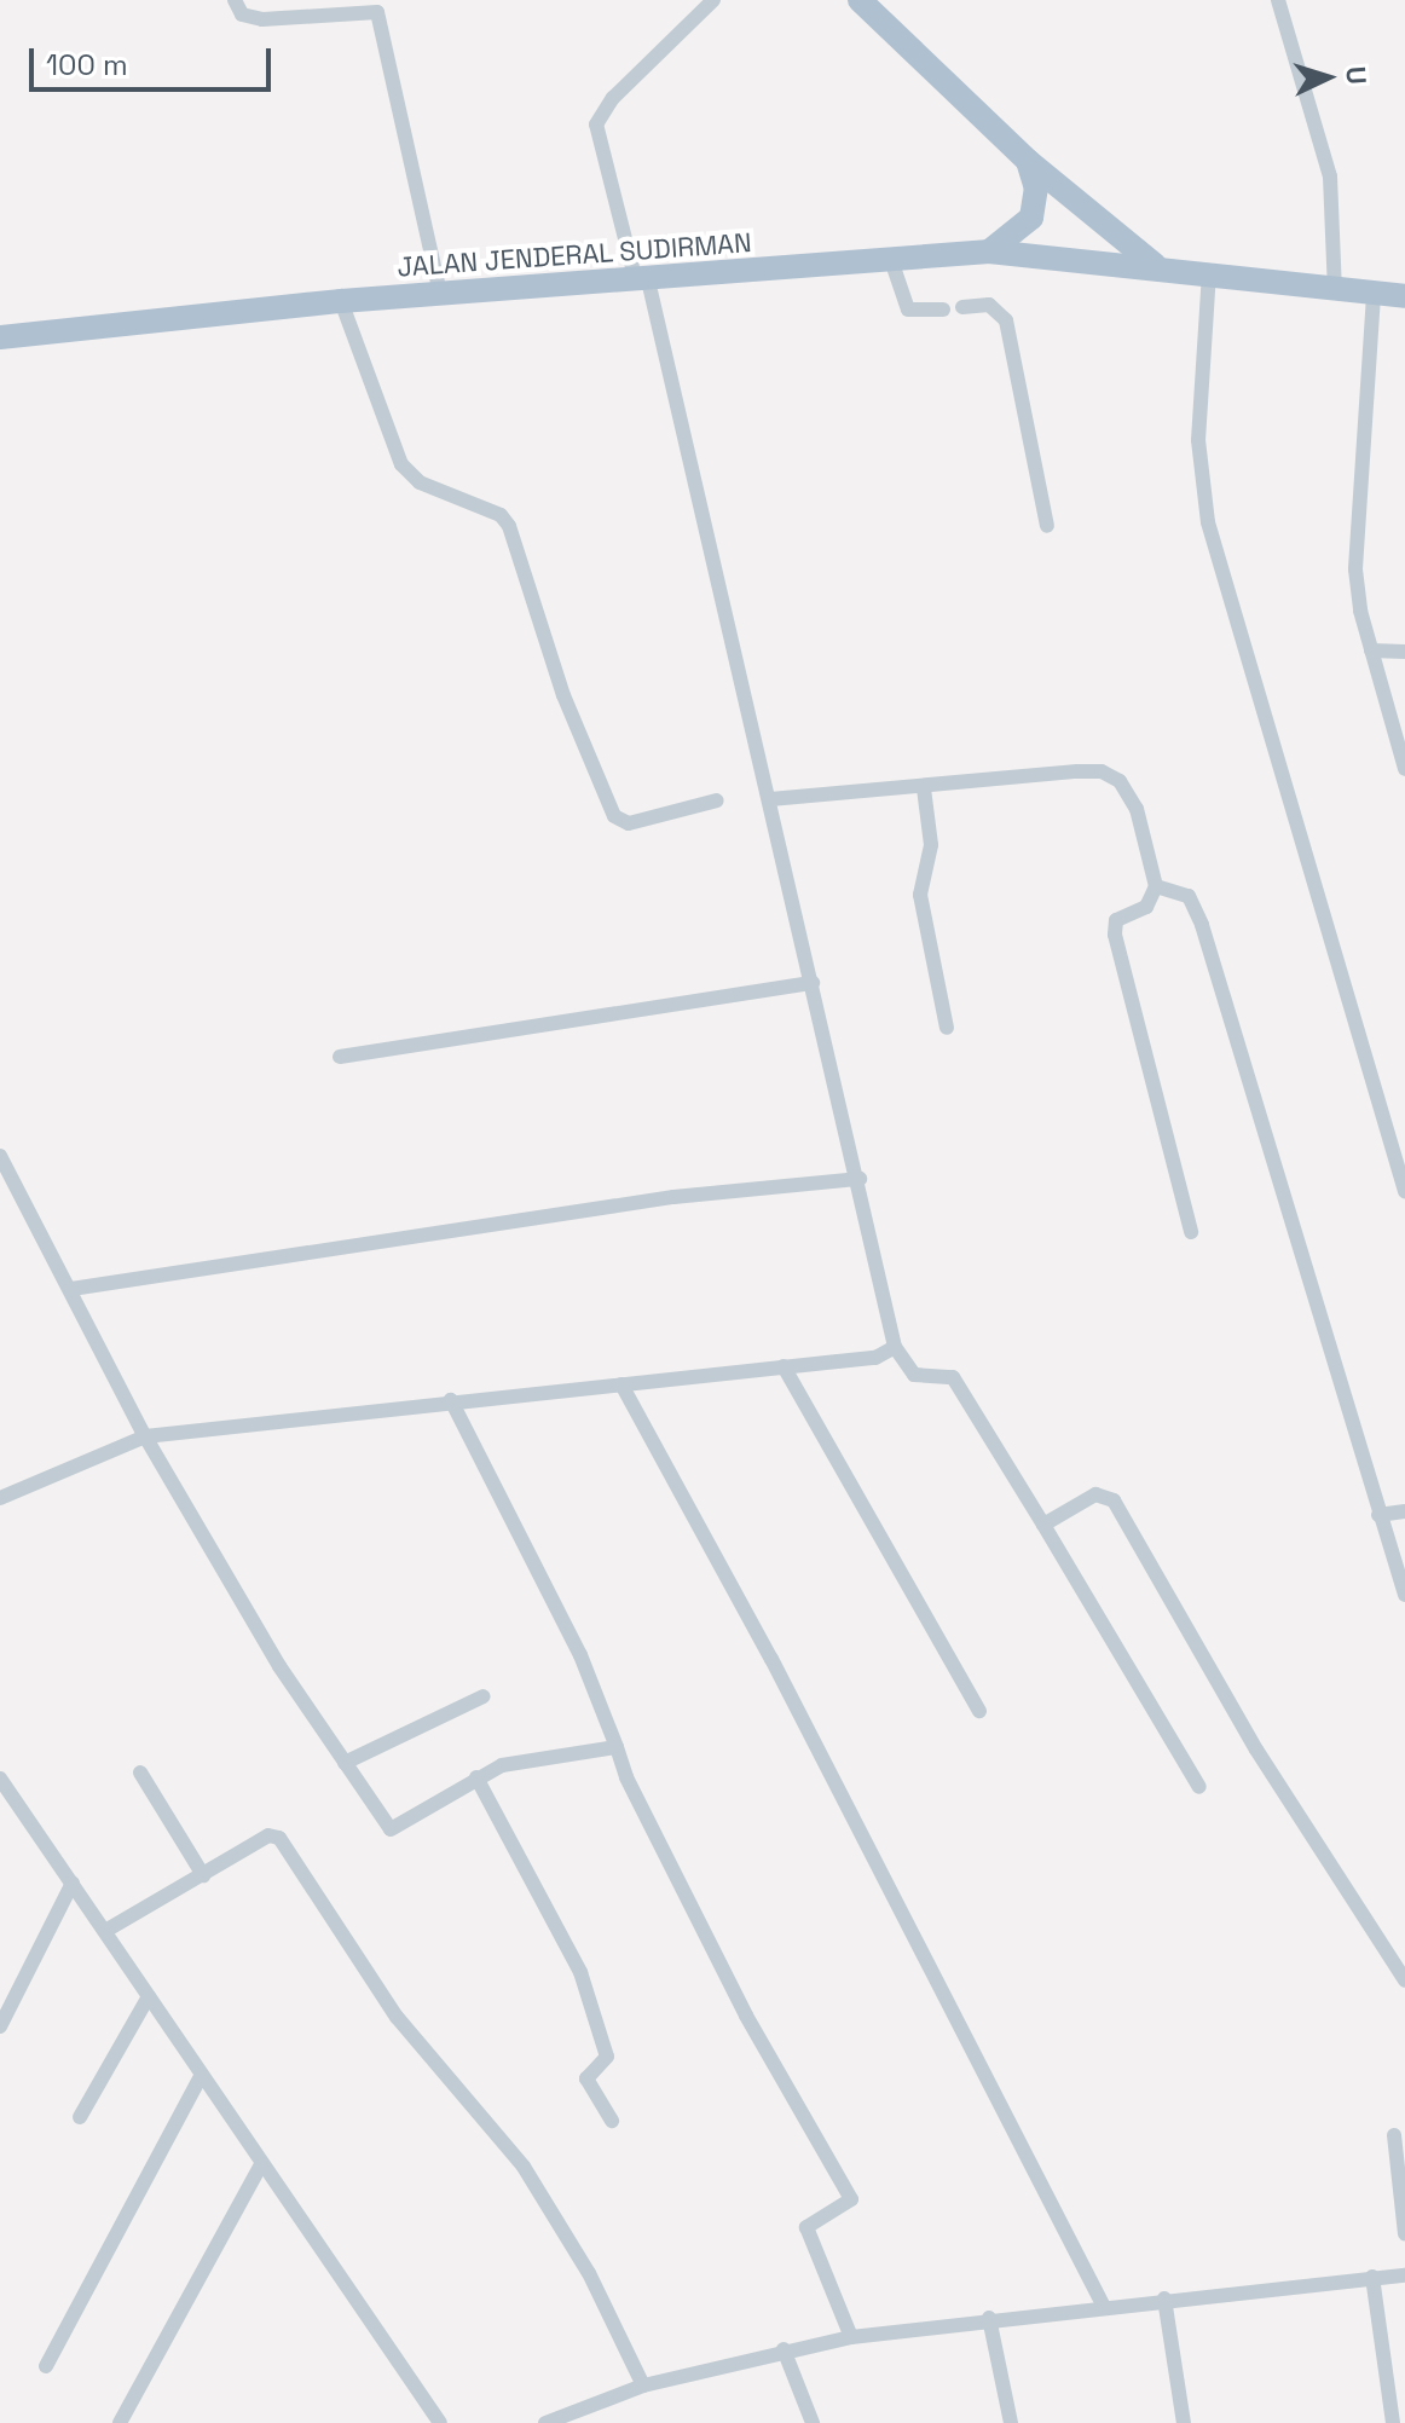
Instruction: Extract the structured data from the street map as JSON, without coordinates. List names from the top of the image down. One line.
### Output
{"streets":{"main road":["JALAN JENDERAL SUDIRMAN"]},"scale_bar":"100 m","north":"right"}
